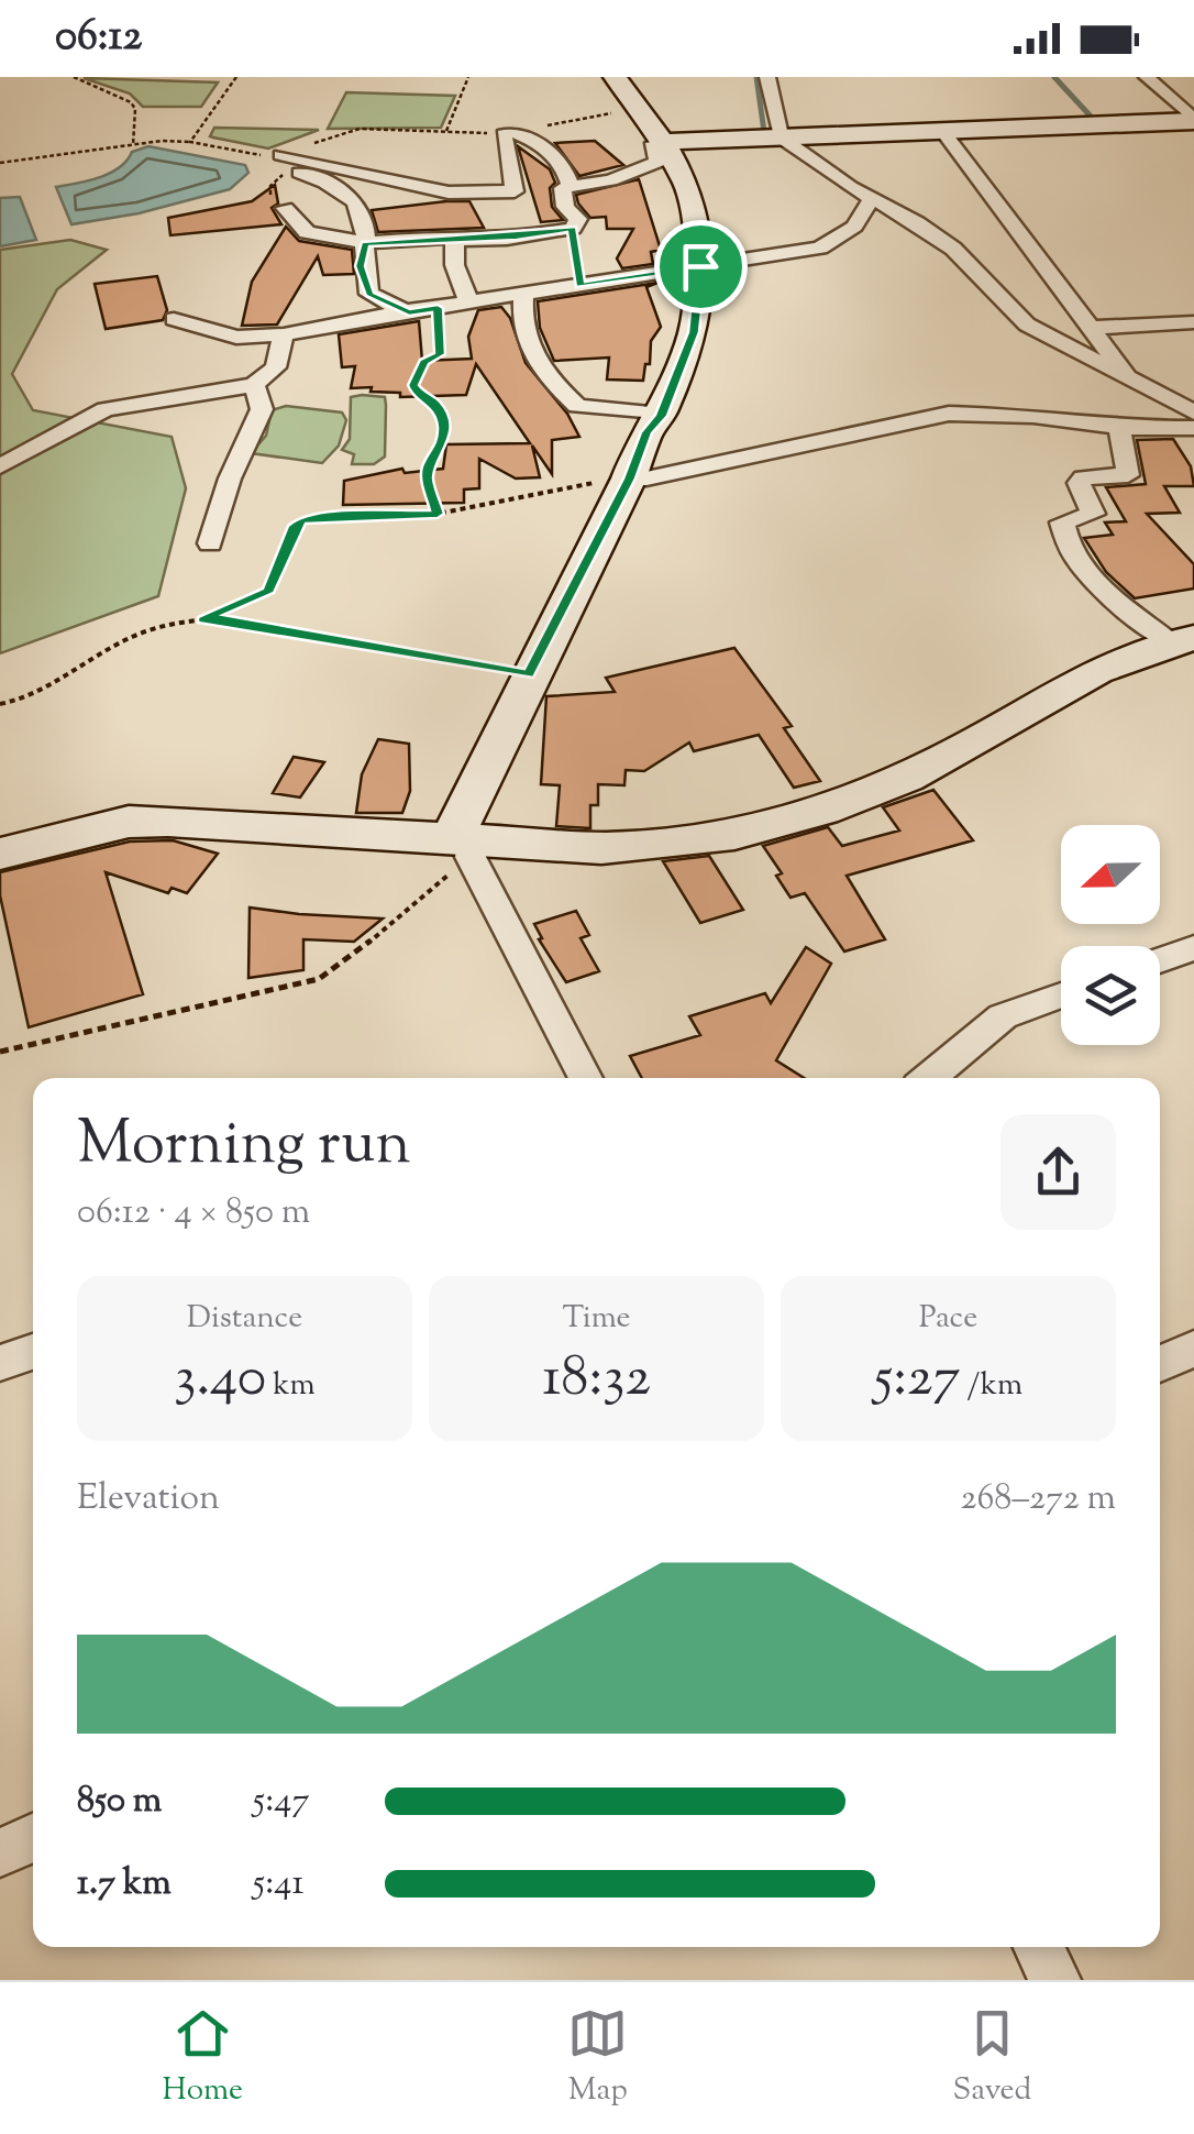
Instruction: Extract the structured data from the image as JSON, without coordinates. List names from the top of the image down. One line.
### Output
{"north":"left","page":{"status":"06:12","heading":["Morning run","06:12 · 4 × 850 m"],"stats":[["Distance","3.40 km"],["Time","18:32"],["Pace","5:27 /km"]],"chart":["Elevation","268–272 m"],"list":[{"name":"850 m","note":"5:47"},{"name":"1.7 km","note":"5:41"}],"tabs":["Home","Map","Saved"]}}
